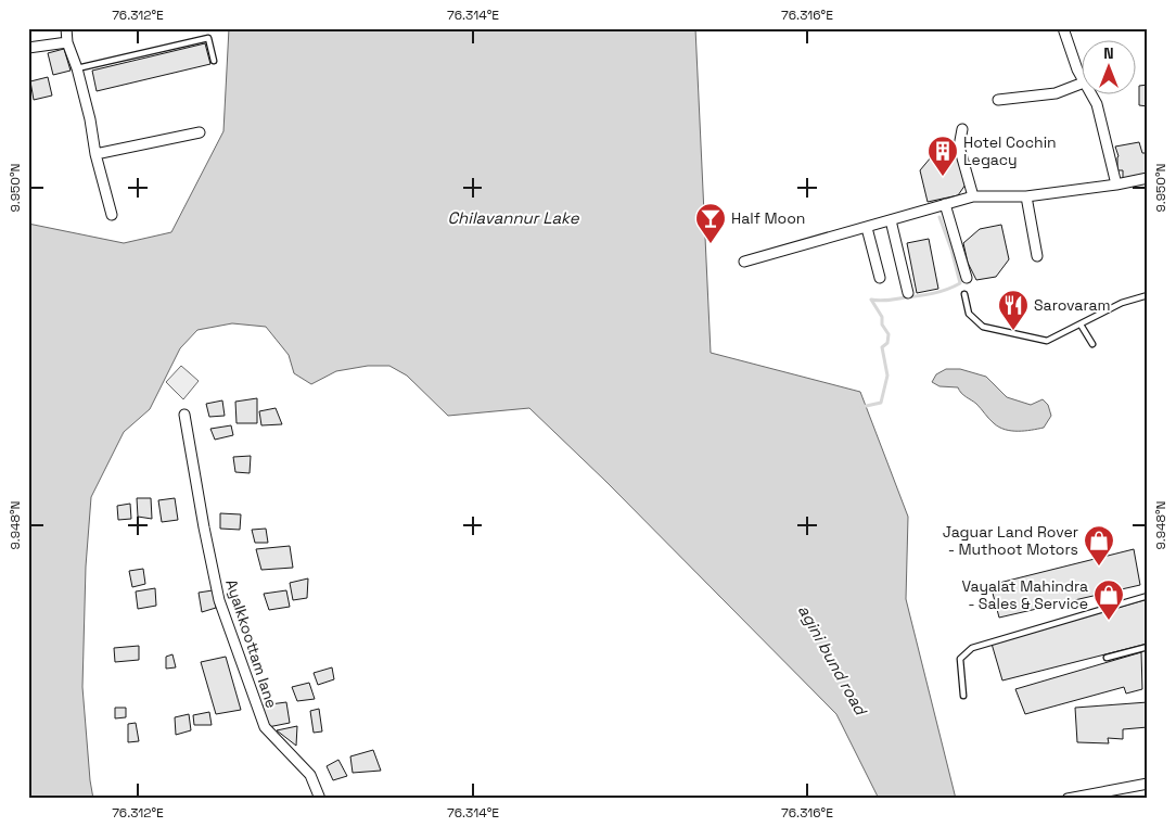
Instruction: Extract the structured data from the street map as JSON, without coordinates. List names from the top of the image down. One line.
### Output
{"streets":{"street":["Ayalkkoottam lane"]},"water":["Chilavannur Lake","agini bund road"],"places":{"building":["Hotel Cochin Legacy"],"bar":["Half Moon"],"restaurant":["Sarovaram"],"shop":["Jaguar Land Rover - Muthoot Motors","Vayalat Mahindra - Sales & Service"]},"north":"top","coordinates":["76.312°E","76.314°E","76.316°E","9.950°N","9.948°N"]}
